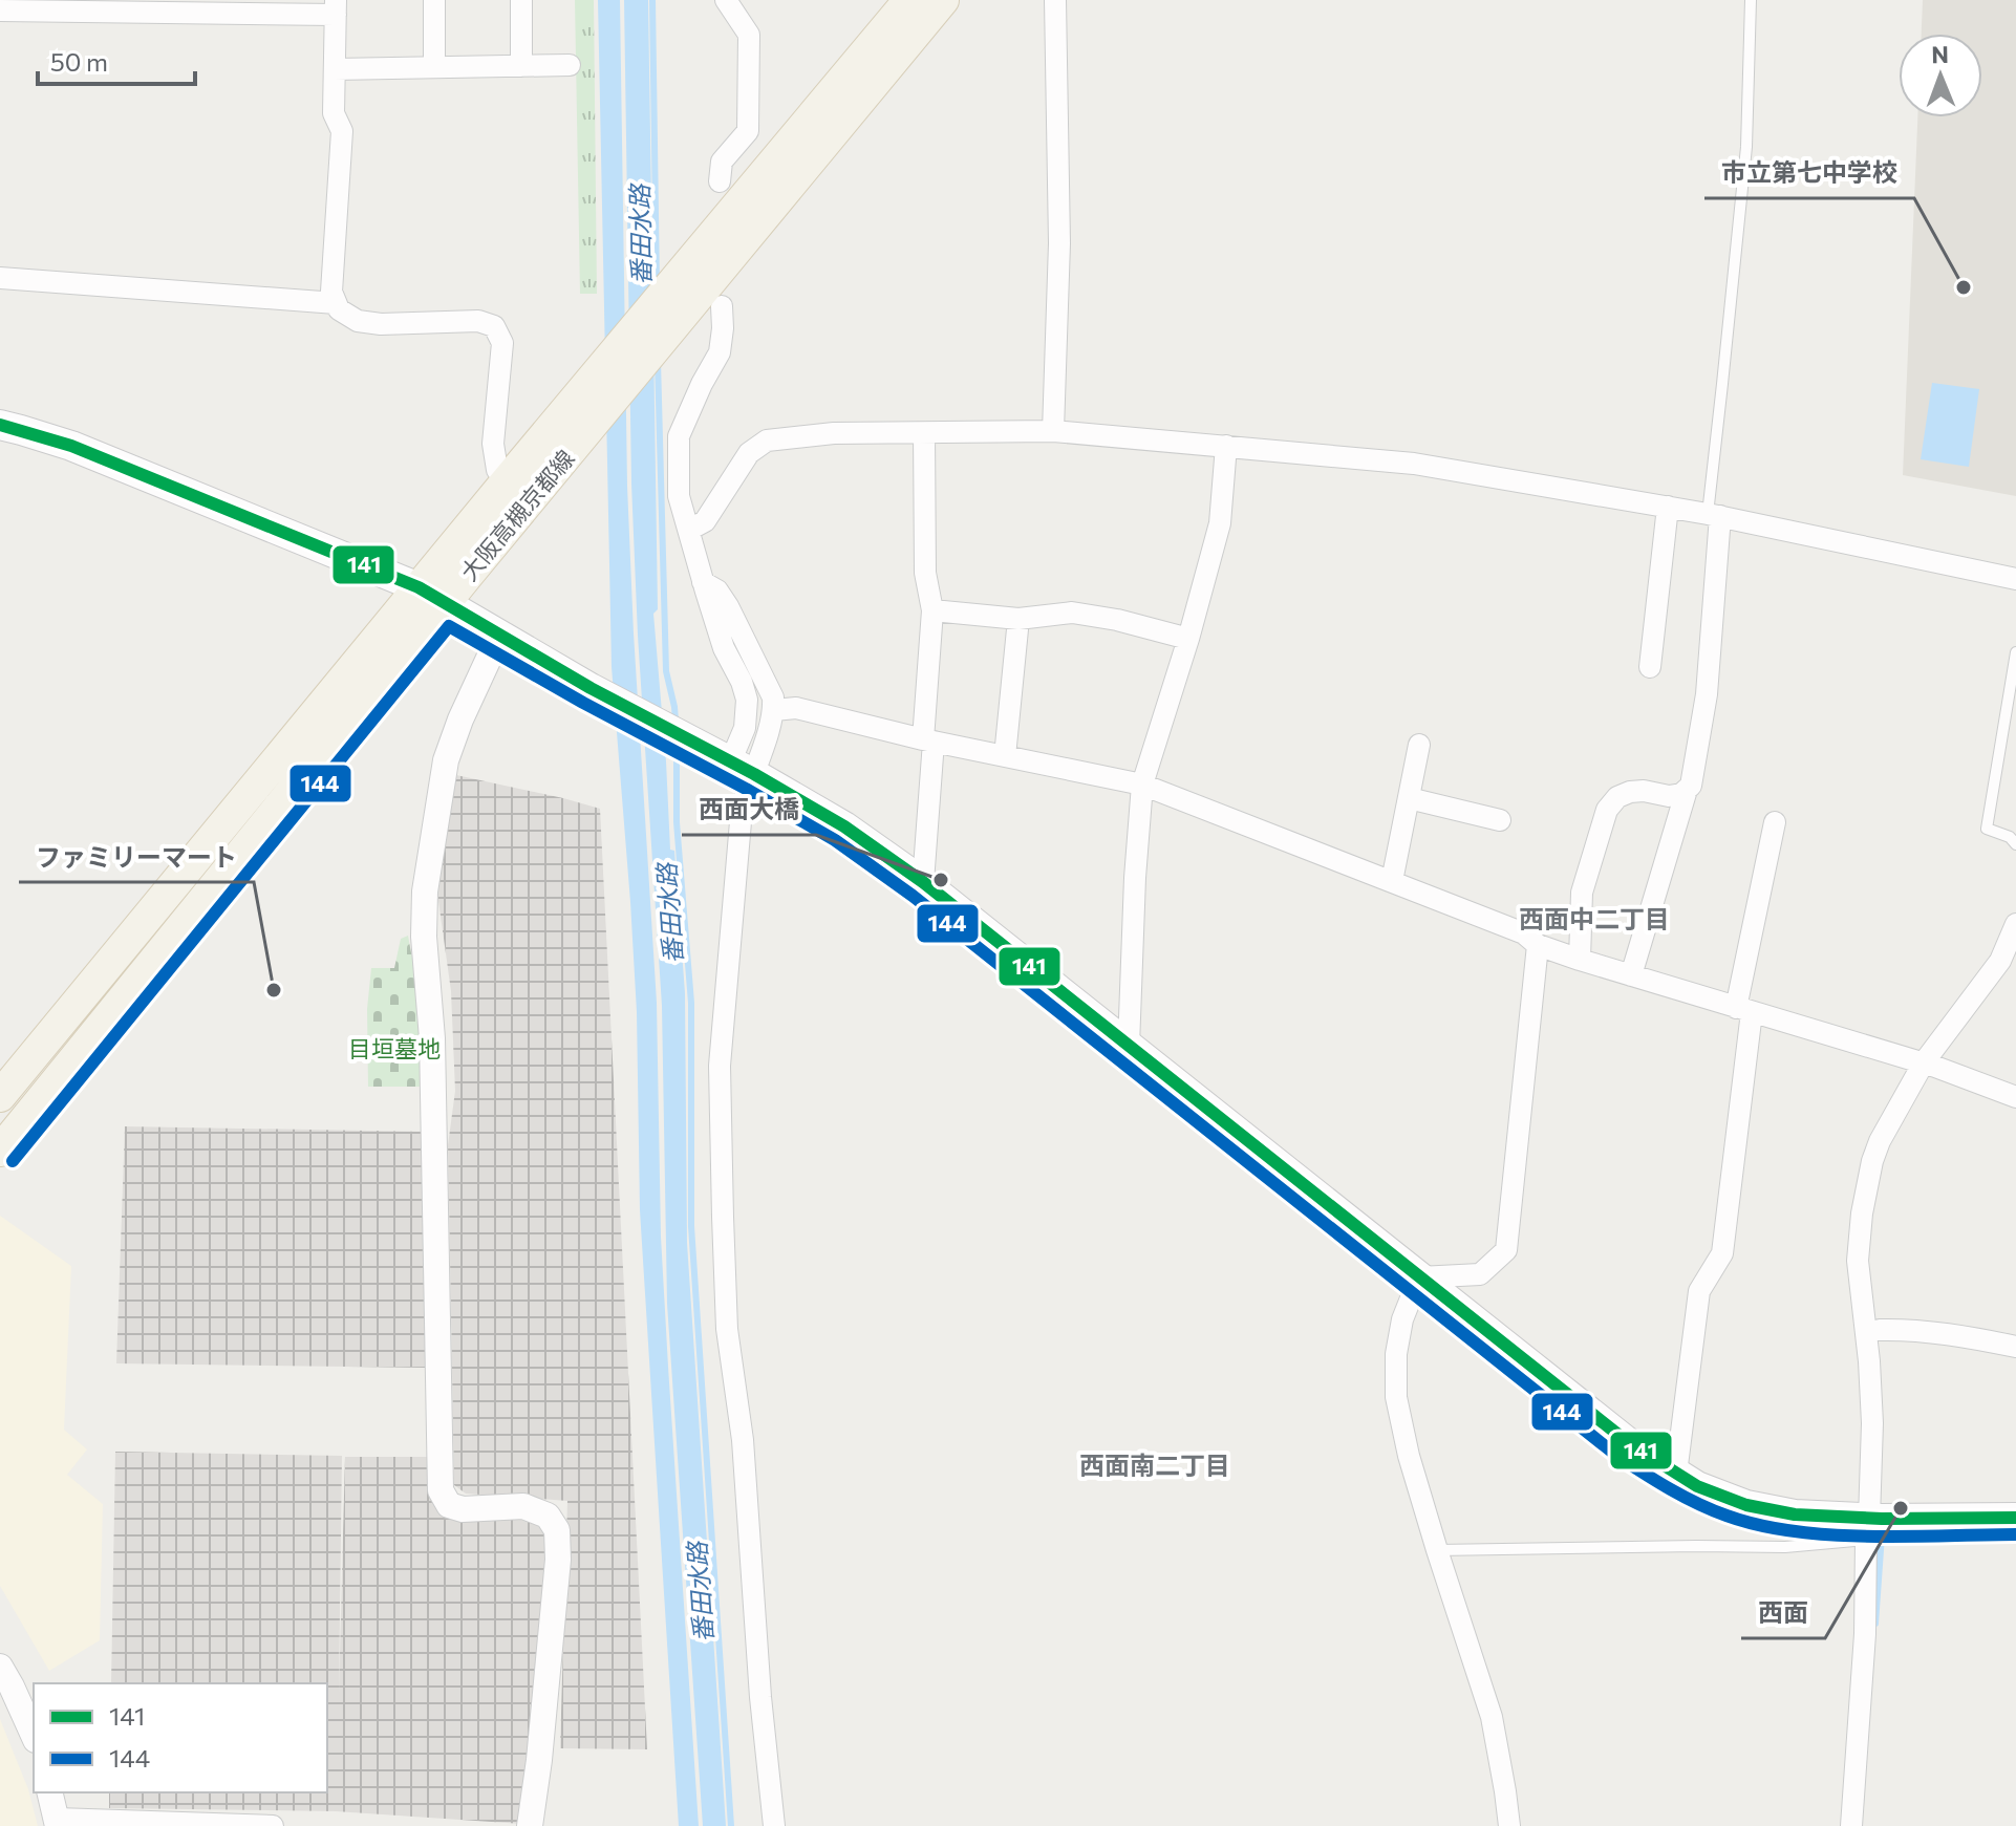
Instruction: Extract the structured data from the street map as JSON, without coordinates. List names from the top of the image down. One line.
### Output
{"streets":{"main road":["大阪高槻京都線"]},"districts":["西面中二丁目","西面南二丁目"],"water":["番田水路"],"parks":["目垣墓地"],"places":["市立第七中学校","西面大橋","ファミリーマート","西面"],"lines":["transit line 141","transit line 144"],"legend":["141","144"],"scale_bar":"50 m","north":"top"}
